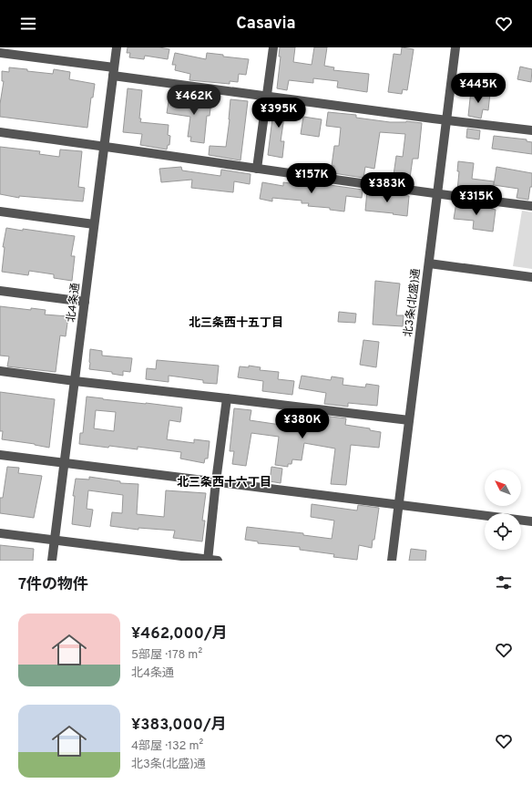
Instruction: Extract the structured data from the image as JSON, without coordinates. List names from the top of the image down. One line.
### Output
{"streets":{"street":["北4条通","北3条(北盛)通"]},"districts":["北三条西十五丁目","北三条西十六丁目"],"north":"top left","page":{"header":"Casavia","price":["¥445K","¥462K","¥395K","¥157K","¥383K","¥315K","¥380K"],"heading":"7件の物件","list":[{"name":"¥462,000/月","note":"5部屋 · 178 m² · 北4条通"},{"name":"¥383,000/月","note":"4部屋 · 132 m² · 北3条(北盛)通"}]}}
